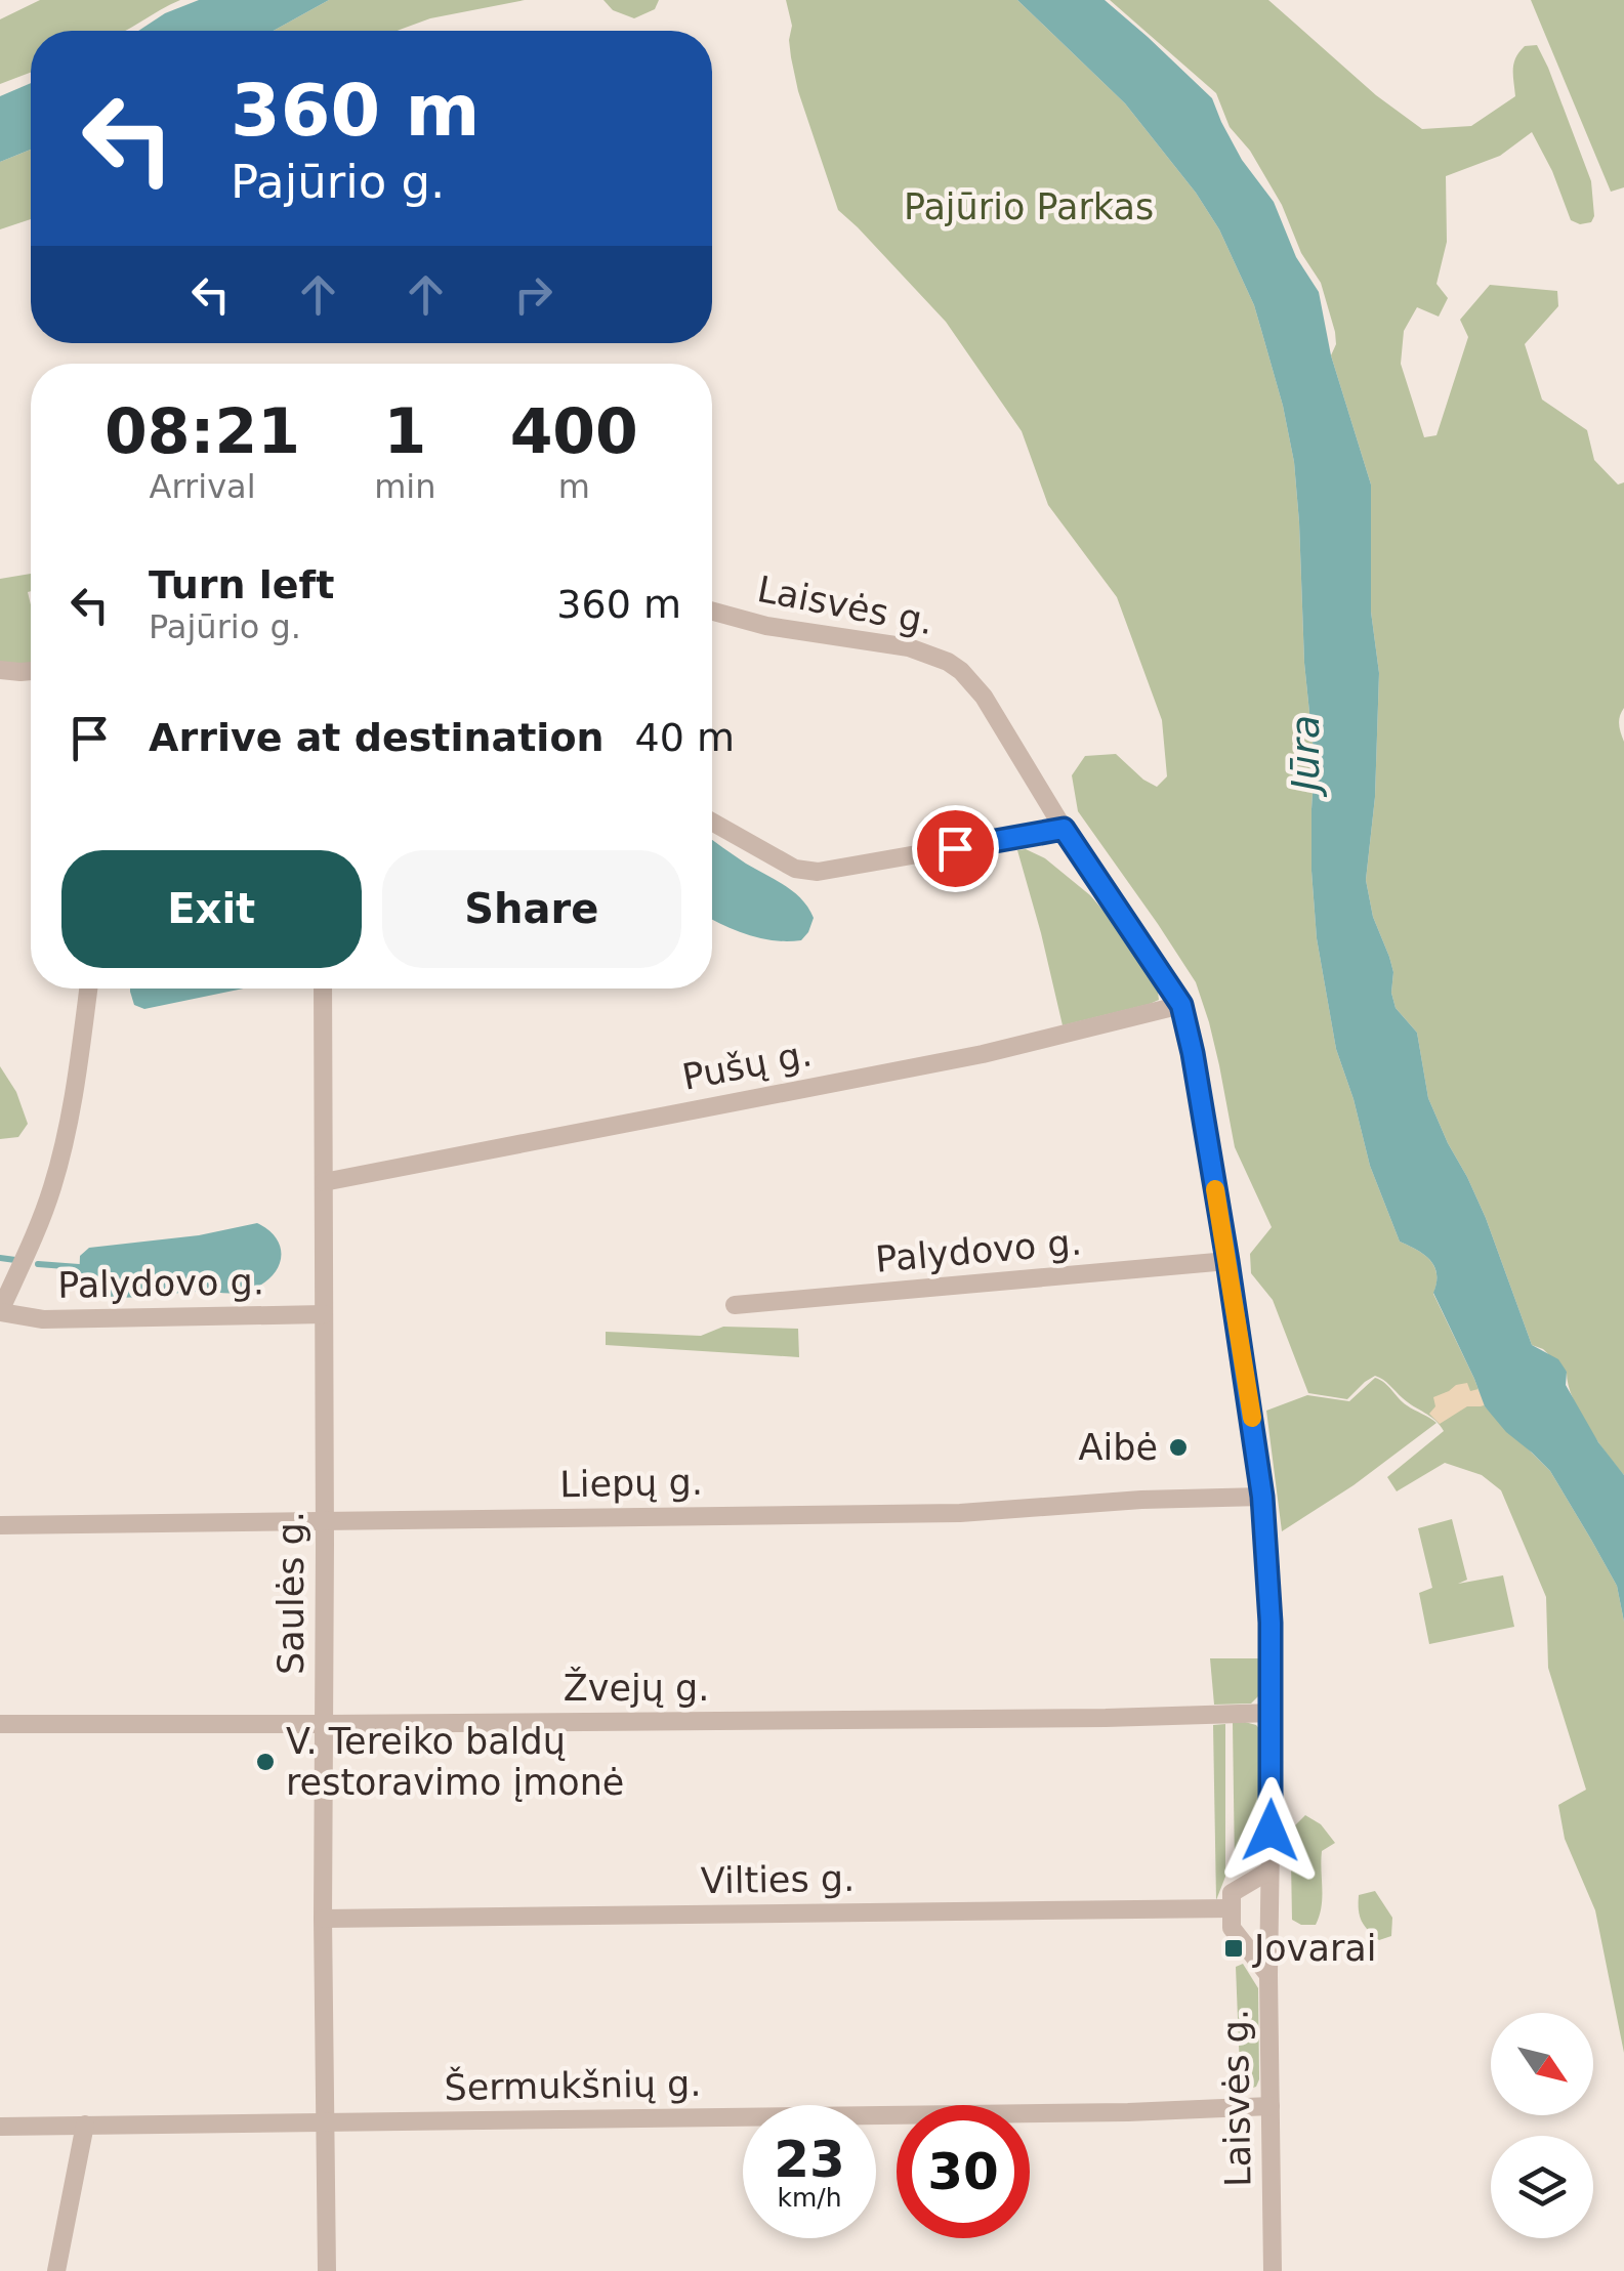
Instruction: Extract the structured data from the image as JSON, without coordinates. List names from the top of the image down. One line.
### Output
{"streets":{"street":["Laisvės g.","Pušų g.","Palydovo g.","Liepų g.","Saulės g.","Žvejų g.","Vilties g.","Šermukšnių g."]},"crossings":[["Laisvės g.","Pušų g."],["Laisvės g.","Palydovo g."],["Laisvės g.","Liepų g."],["Laisvės g.","Žvejų g."],["Laisvės g.","Šermukšnių g."],["Pušų g.","Saulės g."],["Palydovo g.","Saulės g."],["Liepų g.","Saulės g."],["Saulės g.","Žvejų g."],["Saulės g.","Vilties g."],["Saulės g.","Šermukšnių g."]],"water":["Jūra"],"parks":["Pajūrio Parkas"],"places":{"other":["Aibė","V. Tereiko baldų restoravimo įmonė"],"transit":["Jovarai"]},"north":"bottom right","page":{"turn":["360 m","Pajūrio g."],"eta":["08:21","Arrival","1","min","400","m"],"list":[{"name":"Turn left","note":"Pajūrio g.","value":"360 m"},{"name":"Arrive at destination","value":"40 m"}],"buttons":["Exit","Share"],"speed":"23 km/h","limit":"30"}}
